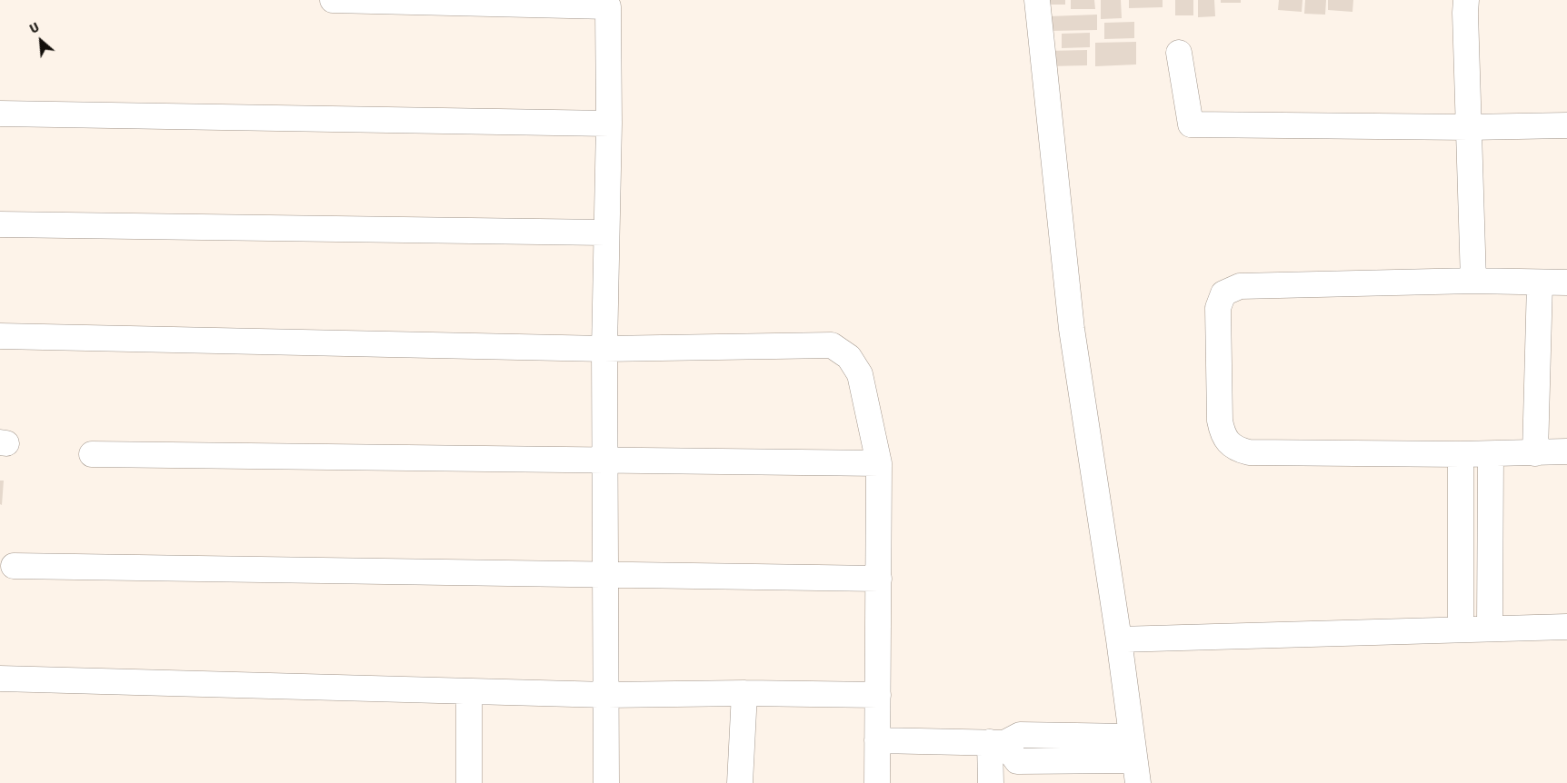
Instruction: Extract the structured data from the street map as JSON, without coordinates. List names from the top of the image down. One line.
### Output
{"north":"top left"}
